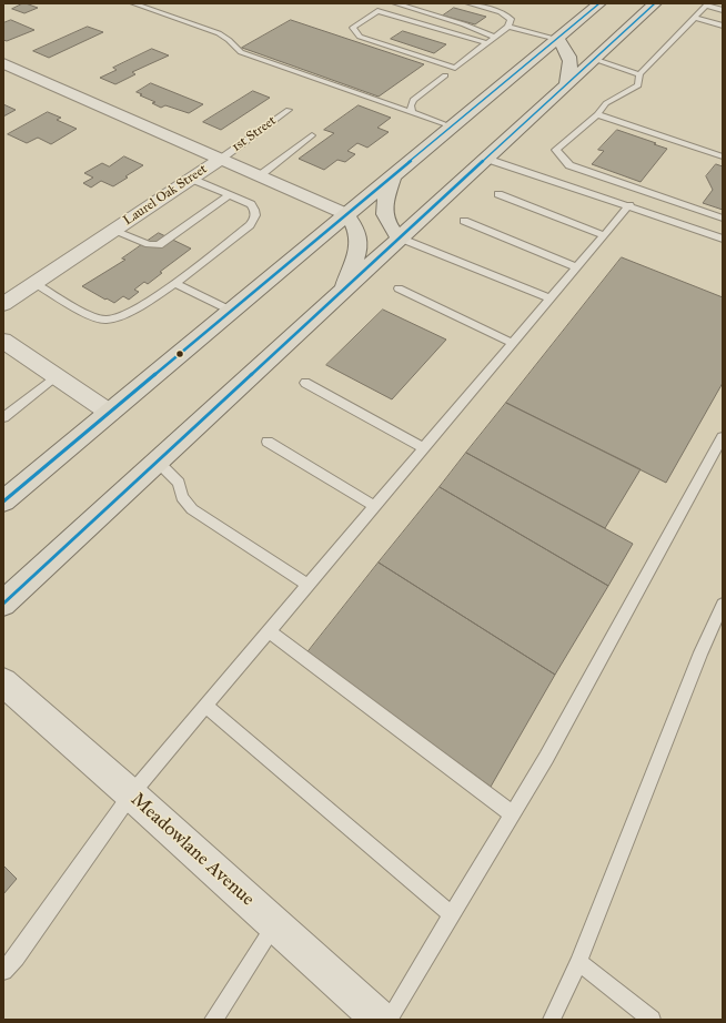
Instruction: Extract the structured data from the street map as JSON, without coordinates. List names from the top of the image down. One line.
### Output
{"streets":{"street":["Laurel Oak Street","Meadowlane Avenue"],"lane":["1st Street"]},"crossings":[["1st Street","Laurel Oak Street"]]}
